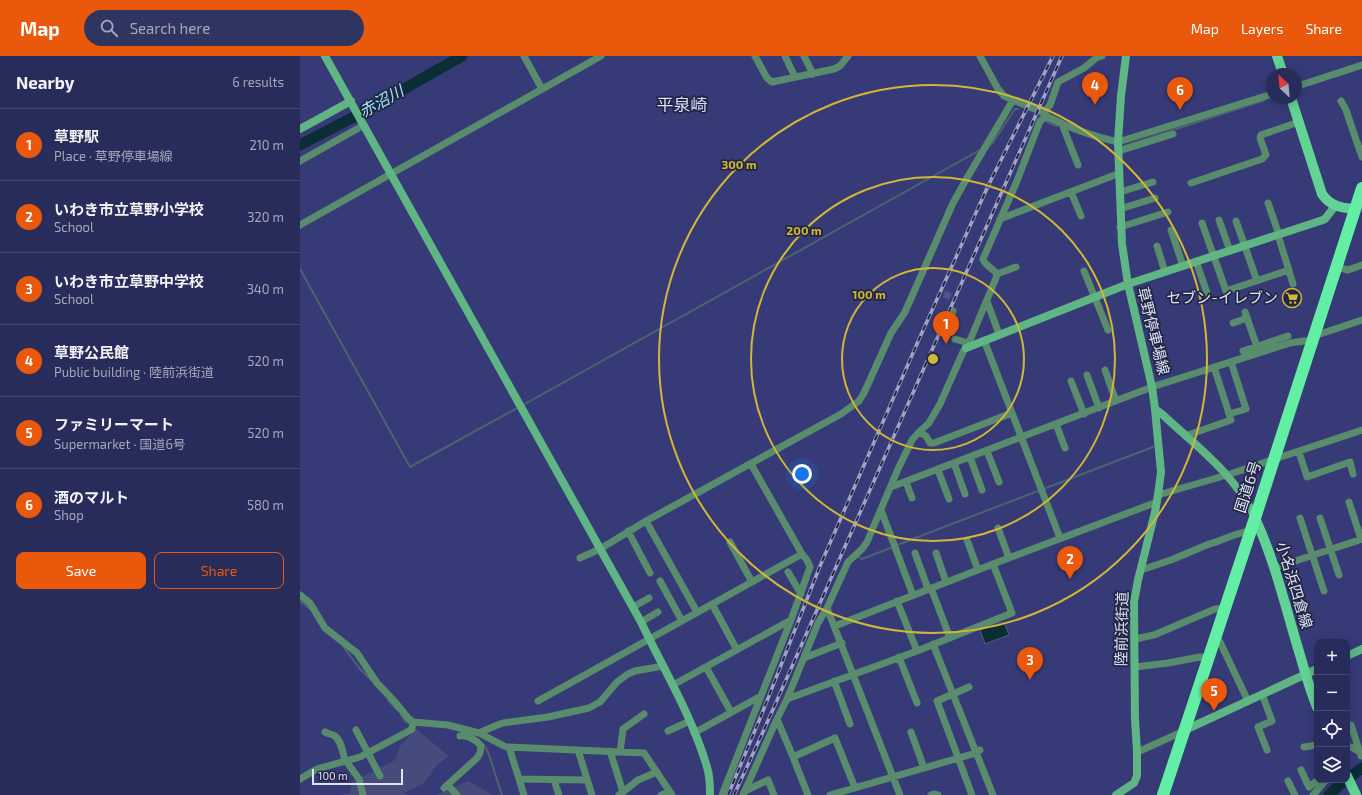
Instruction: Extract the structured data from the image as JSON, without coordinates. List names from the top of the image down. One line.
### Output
{"streets":{"highway":["国道6号"],"main road":["小名浜四倉線"],"street":["草野停車場線","陸前浜街道"]},"crossings":[["草野停車場線","陸前浜街道"],["国道6号","小名浜四倉線"]],"districts":["平泉崎"],"water":["赤沼川"],"places":{"supermarket":["セブン-イレブン"]},"scale_bar":"100 m","north":"top left","page":{"header":"Map","search":"Search here","nav":["Map","Layers","Share"],"heading":["Nearby","6 results"],"pins":["4","6","1","2","3","5"],"list":[{"mark":"1","name":"草野駅","note":"Place · 草野停車場線","value":"210 m"},{"mark":"2","name":"いわき市立草野小学校","note":"School","value":"320 m"},{"mark":"3","name":"いわき市立草野中学校","note":"School","value":"340 m"},{"mark":"4","name":"草野公民館","note":"Public building · 陸前浜街道","value":"520 m"},{"mark":"5","name":"ファミリーマート","note":"Supermarket · 国道6号","value":"520 m"},{"mark":"6","name":"酒のマルト","note":"Shop","value":"580 m"}],"buttons":["Save","Share"],"map_buttons":["+","−"],"scale":"100 m"},"rings":["300 m","200 m","100 m"]}
